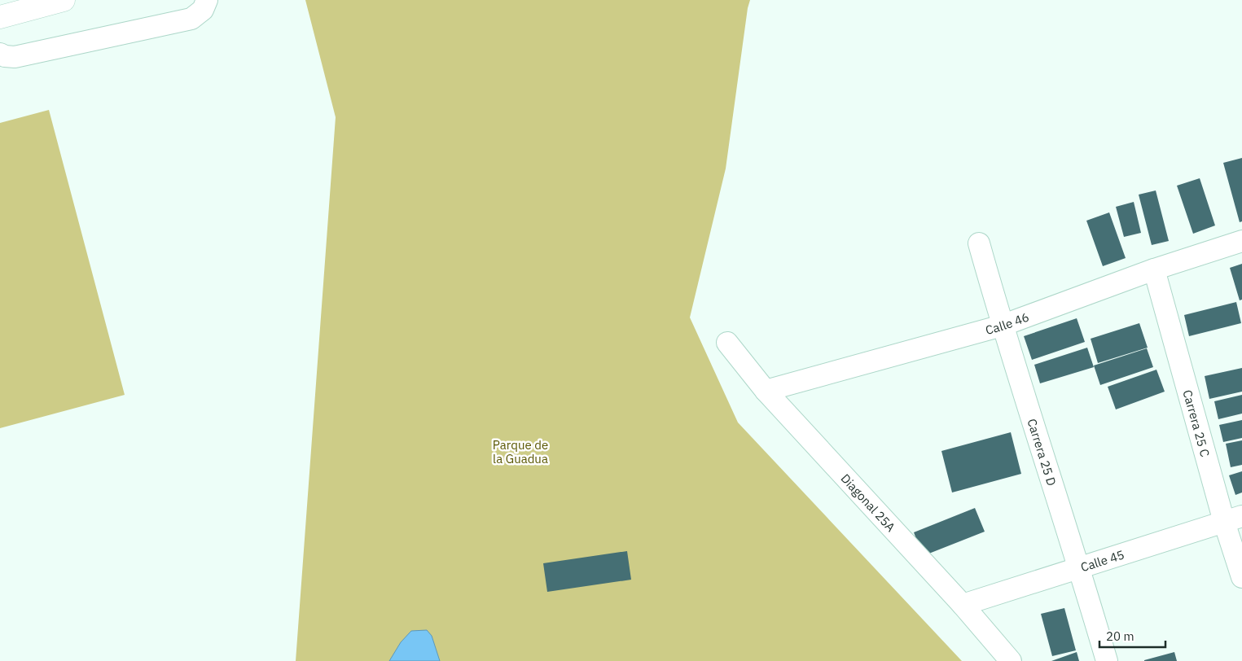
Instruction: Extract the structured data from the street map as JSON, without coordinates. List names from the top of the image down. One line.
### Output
{"streets":{"street":["Calle 46","Carrera 25 C","Carrera 25 D","Diagonal 25A","Calle 45"]},"crossings":[["Calle 46","Carrera 25 C"],["Calle 46","Carrera 25 D"],["Calle 46","Diagonal 25A"],["Carrera 25 C","Calle 45"],["Carrera 25 D","Calle 45"],["Diagonal 25A","Calle 45"]],"parks":["Parque de la Guadua"],"scale_bar":"20 m"}
